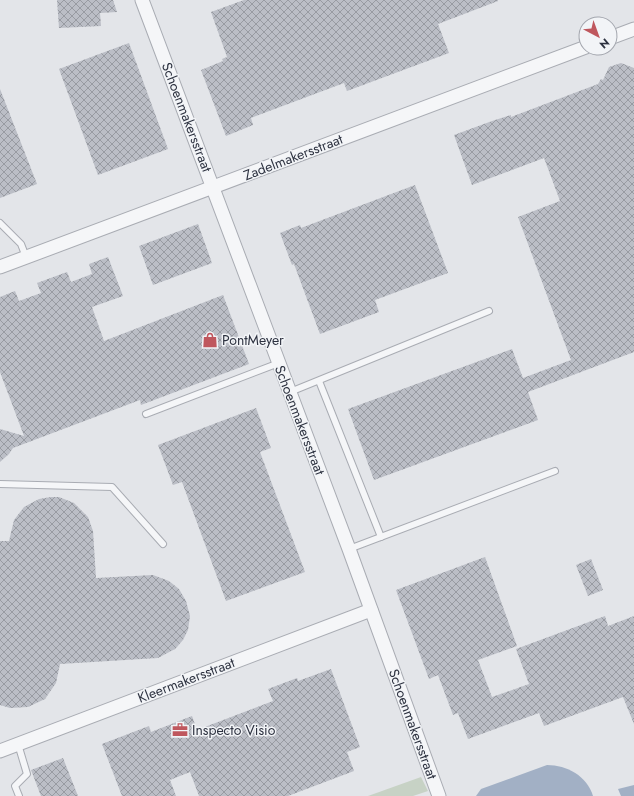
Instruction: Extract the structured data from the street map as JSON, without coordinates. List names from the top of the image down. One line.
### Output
{"streets":{"street":["Schoenmakersstraat","Zadelmakersstraat","Kleermakersstraat"]},"crossings":[["Schoenmakersstraat","Zadelmakersstraat"],["Schoenmakersstraat","Kleermakersstraat"]],"places":{"shop":["PontMeyer"],"office":["Inspecto Visio"]},"north":"bottom right"}
